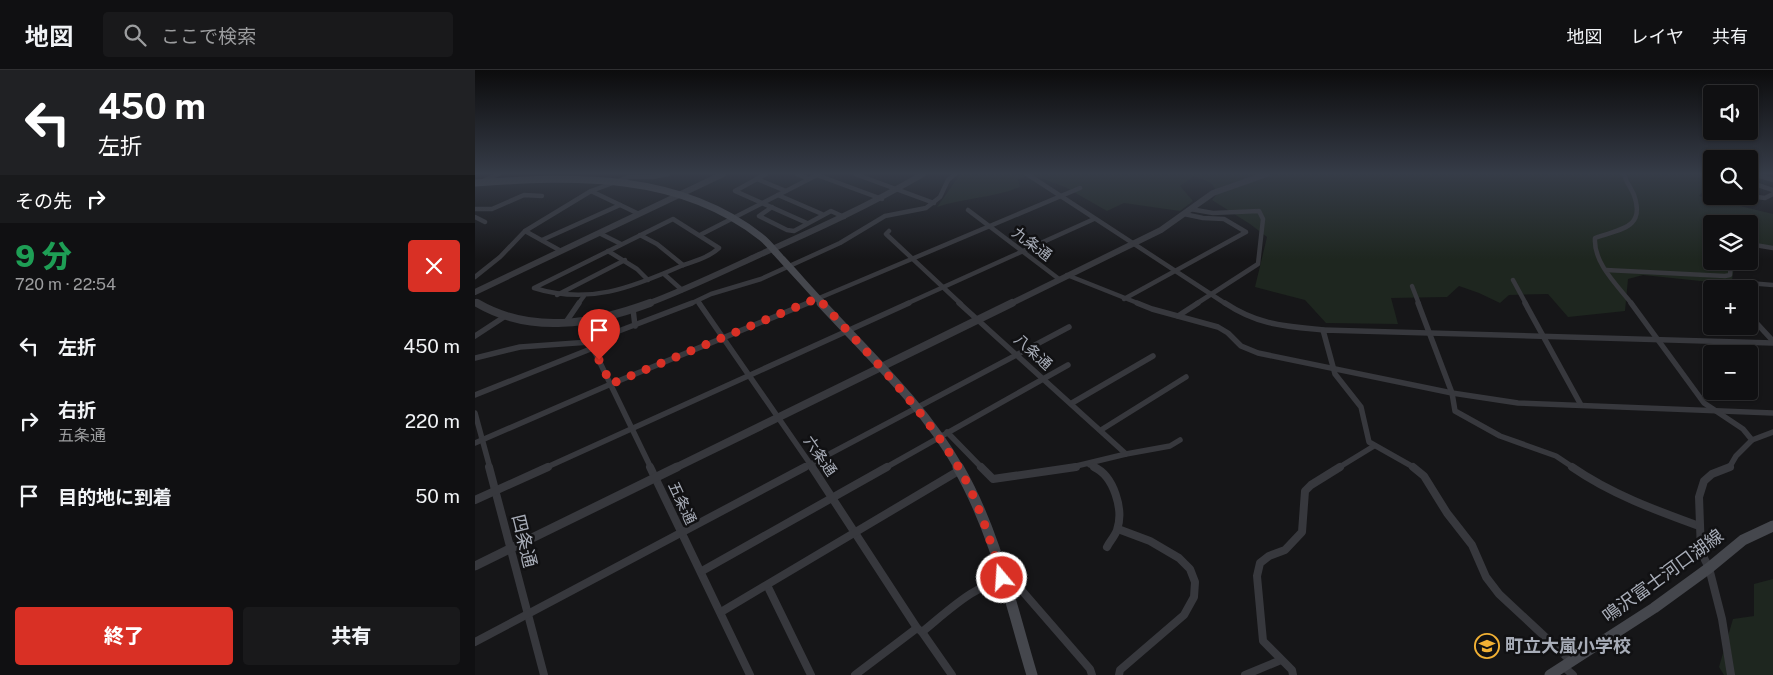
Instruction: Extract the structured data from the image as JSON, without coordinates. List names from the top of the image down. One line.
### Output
{"streets":{"main road":["鳴沢富士河口湖線"],"street":["九条通","八条通","六条通","五条通","四条通"]},"places":{"school or university":["町立大嵐小学校"]},"page":{"header":"地図","search":"ここで検索","nav":["地図","レイヤ","共有"],"turn":["450 m","左折"],"map_buttons":["+","−"],"then":"その先","heading":["9 分","720 m · 22:54"],"list":[{"name":"左折","value":"450 m"},{"name":"右折","note":"五条通","value":"220 m"},{"name":"目的地に到着","value":"50 m"}],"buttons":["終了","共有"]}}
